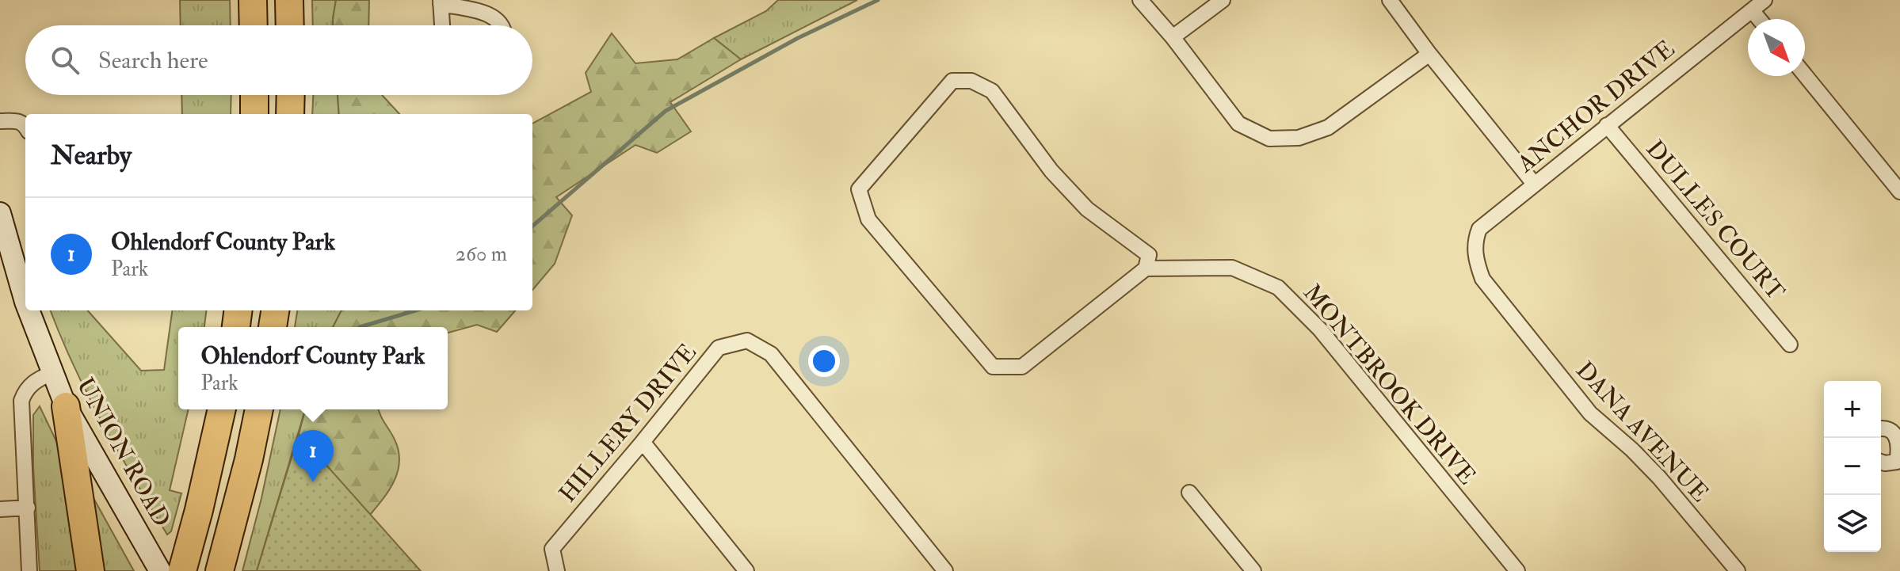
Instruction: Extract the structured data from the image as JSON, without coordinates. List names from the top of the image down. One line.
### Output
{"streets":{"main road":["UNION ROAD"],"street":["ANCHOR DRIVE","DULLES COURT","MONTBROOK DRIVE","HILLERY DRIVE","DANA AVENUE"]},"crossings":[["ANCHOR DRIVE","DULLES COURT"],["ANCHOR DRIVE","DANA AVENUE"]],"north":"bottom right","page":{"search":"Search here","heading":"Nearby","list":[{"mark":"1","name":"Ohlendorf County Park","note":"Park","value":"260 m"}],"popup":["Ohlendorf County Park","Park"],"map_buttons":["+","−"],"pins":"1"}}
